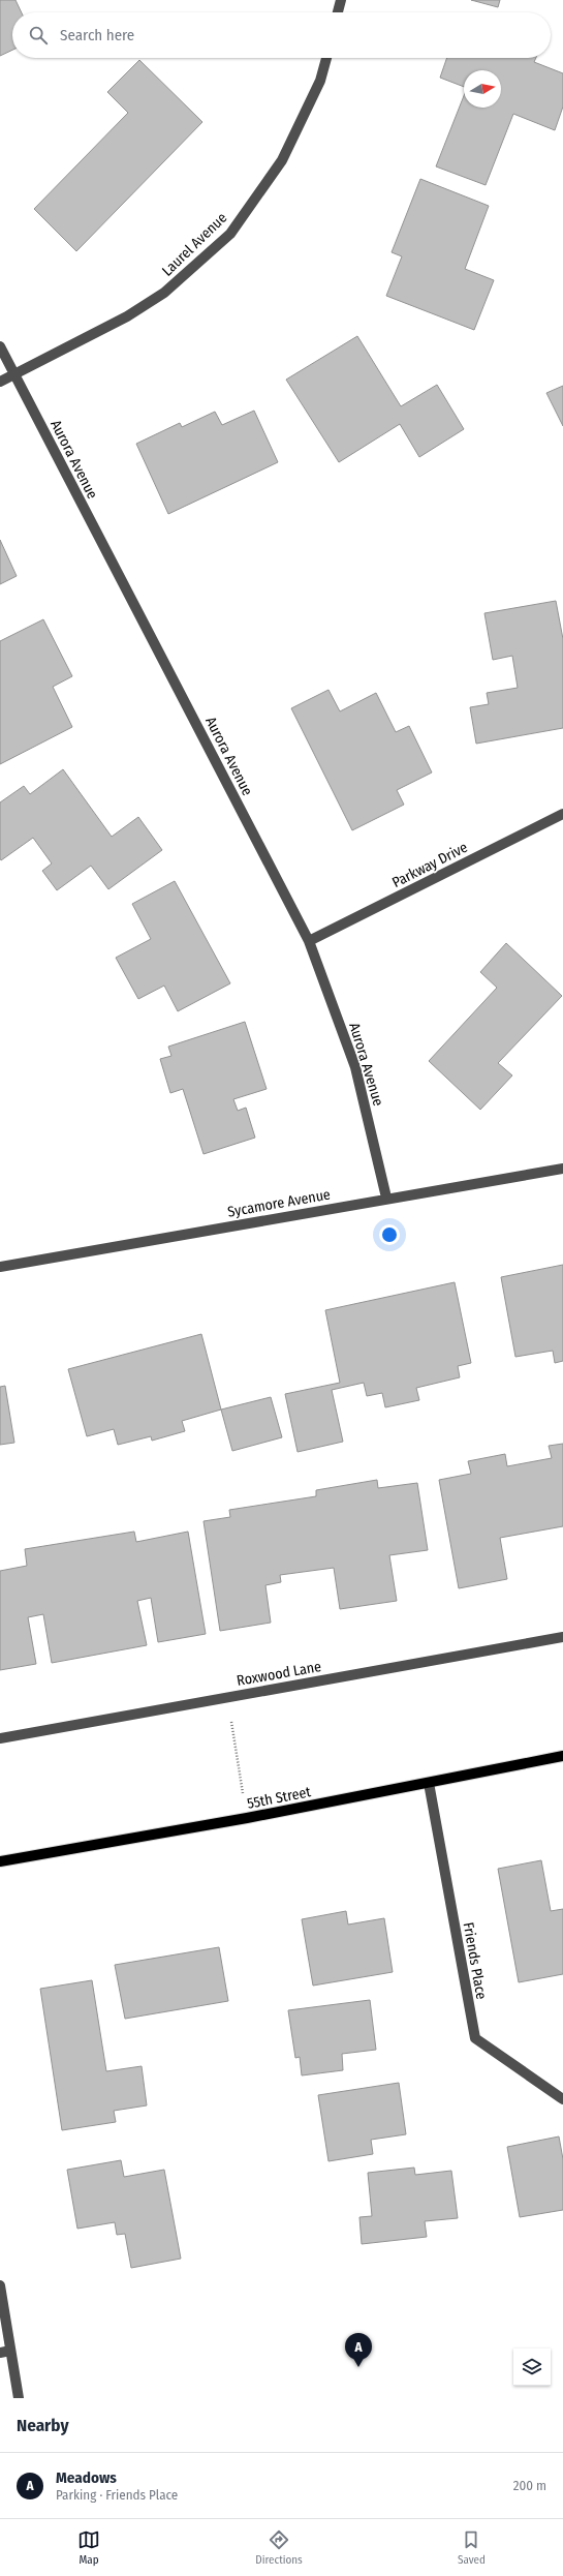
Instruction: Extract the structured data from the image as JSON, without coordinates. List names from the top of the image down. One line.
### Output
{"streets":{"main road":["55th Street"],"street":["Laurel Avenue","Aurora Avenue","Parkway Drive","Sycamore Avenue","Roxwood Lane","Friends Place"]},"crossings":[["Laurel Avenue","Aurora Avenue"],["Aurora Avenue","Parkway Drive"],["Aurora Avenue","Sycamore Avenue"],["55th Street","Friends Place"]],"north":"right","page":{"search":"Search here","pins":"A","heading":"Nearby","list":[{"mark":"A","name":"Meadows","note":"Parking · Friends Place","value":"200 m"}],"nav":["Map","Directions","Saved"]}}
